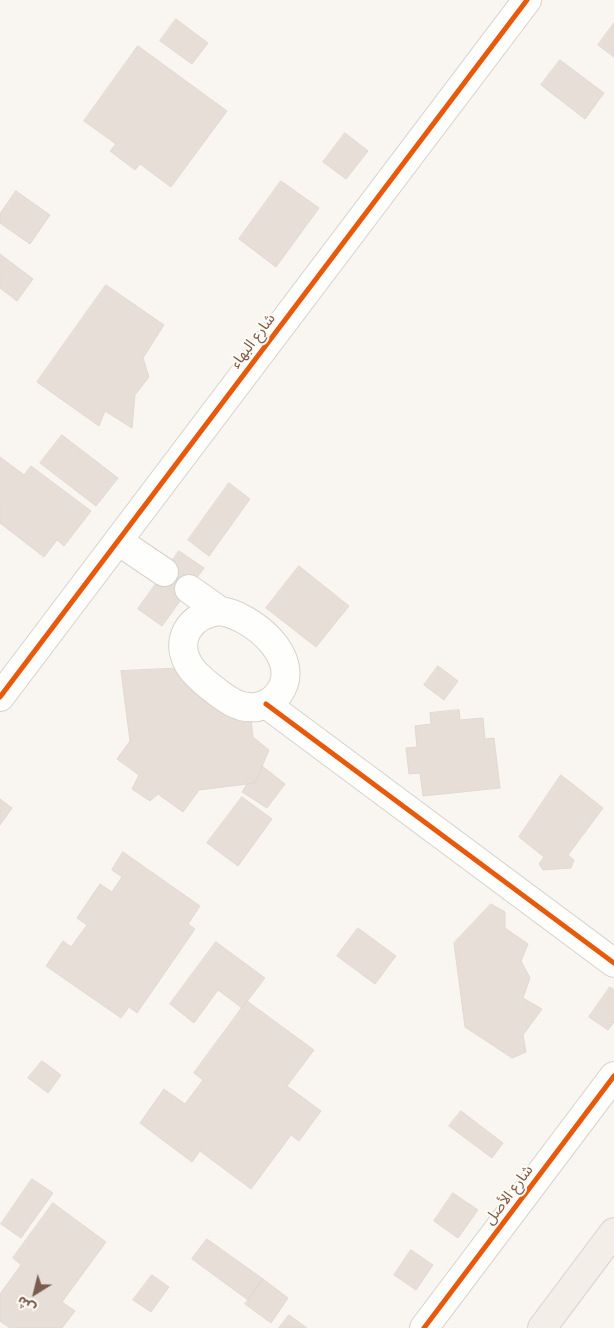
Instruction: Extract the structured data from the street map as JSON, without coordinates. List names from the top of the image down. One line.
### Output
{"streets":{"street":["شارع البهاء","شارع الأصل"]},"north":"bottom left"}
